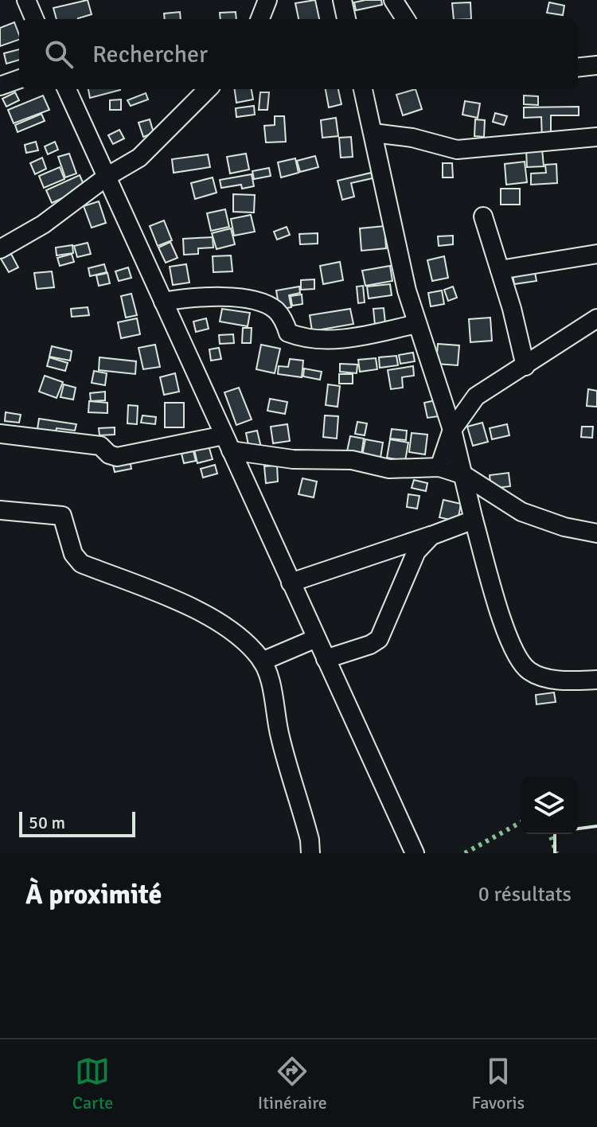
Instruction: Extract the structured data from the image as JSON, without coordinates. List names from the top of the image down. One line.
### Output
{"scale_bar":"50 m","page":{"search":"Rechercher","scale":"50 m","heading":["À proximité","0 résultats"],"nav":["Carte","Itinéraire","Favoris"]}}
